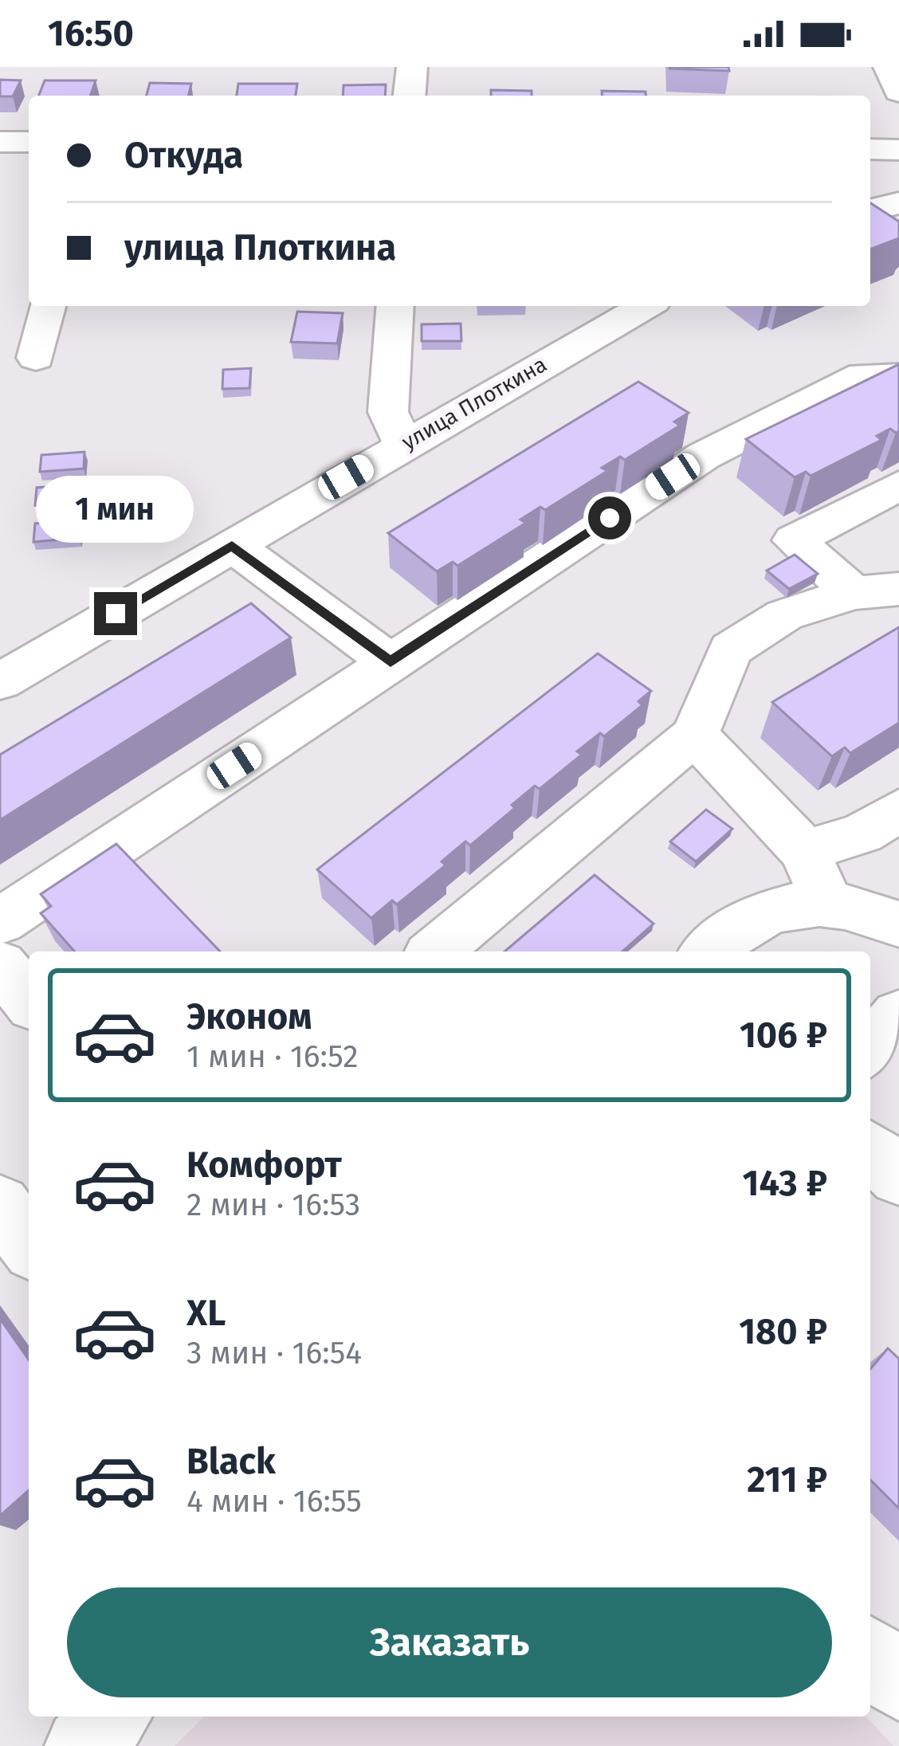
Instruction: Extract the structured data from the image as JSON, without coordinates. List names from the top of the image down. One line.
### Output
{"streets":{"street":["улица Плоткина"]},"page":{"status":"16:50","banner":["Откуда","улица Плоткина"],"bubble":"1 мин","list":[{"name":"Эконом","note":"1 мин · 16:52","value":"106 ₽"},{"name":"Комфорт","note":"2 мин · 16:53","value":"143 ₽"},{"name":"XL","note":"3 мин · 16:54","value":"180 ₽"},{"name":"Black","note":"4 мин · 16:55","value":"211 ₽"}],"buttons":"Заказать"}}
